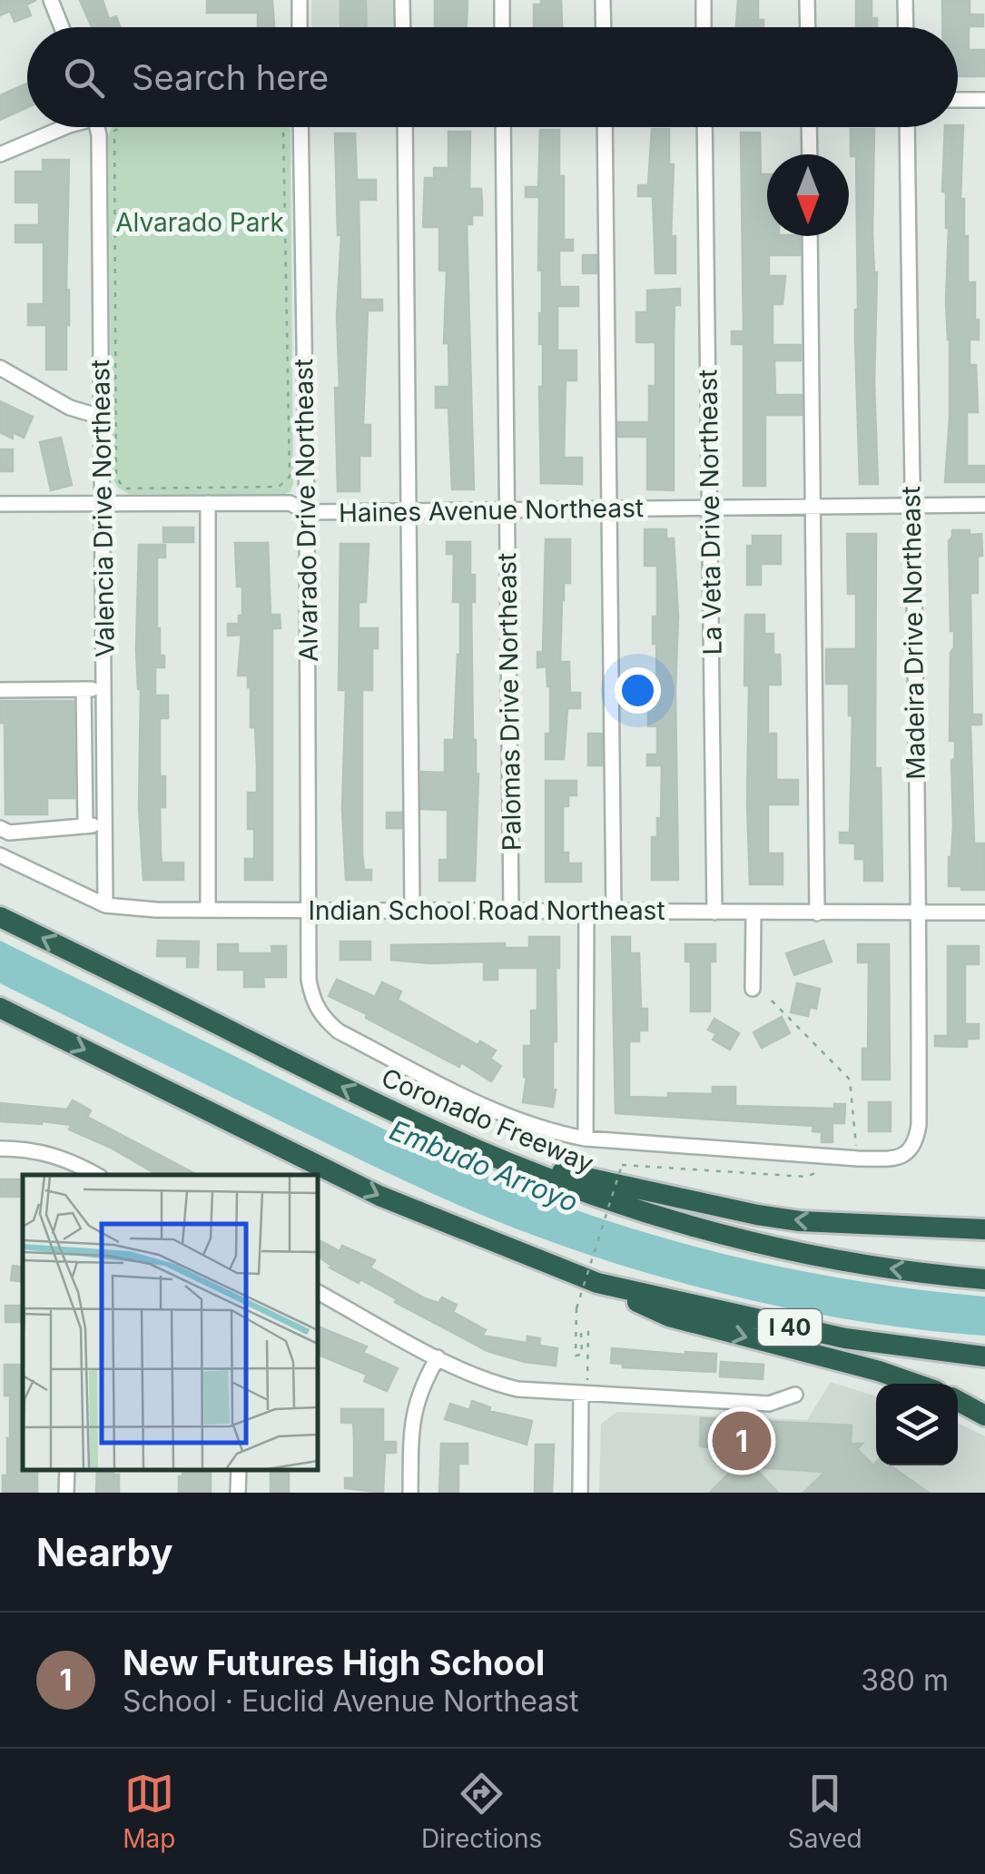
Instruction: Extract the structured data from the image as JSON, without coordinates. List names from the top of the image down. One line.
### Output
{"streets":{"highway":["Coronado Freeway","I 40"],"street":["Valencia Drive Northeast","Alvarado Drive Northeast","Haines Avenue Northeast","La Veta Drive Northeast","Madeira Drive Northeast","Palomas Drive Northeast","Indian School Road Northeast"]},"crossings":[["Valencia Drive Northeast","Haines Avenue Northeast"],["Valencia Drive Northeast","Indian School Road Northeast"],["Alvarado Drive Northeast","Haines Avenue Northeast"],["Alvarado Drive Northeast","Madeira Drive Northeast"],["Alvarado Drive Northeast","Indian School Road Northeast"],["Haines Avenue Northeast","La Veta Drive Northeast"],["Haines Avenue Northeast","Madeira Drive Northeast"],["Haines Avenue Northeast","Palomas Drive Northeast"],["La Veta Drive Northeast","Indian School Road Northeast"],["Madeira Drive Northeast","Indian School Road Northeast"],["Palomas Drive Northeast","Indian School Road Northeast"]],"water":["Embudo Arroyo"],"parks":["Alvarado Park"],"north":"bottom","page":{"search":"Search here","pins":"1","heading":"Nearby","list":[{"mark":"1","name":"New Futures High School","note":"School · Euclid Avenue Northeast","value":"380 m"}],"nav":["Map","Directions","Saved"]}}
